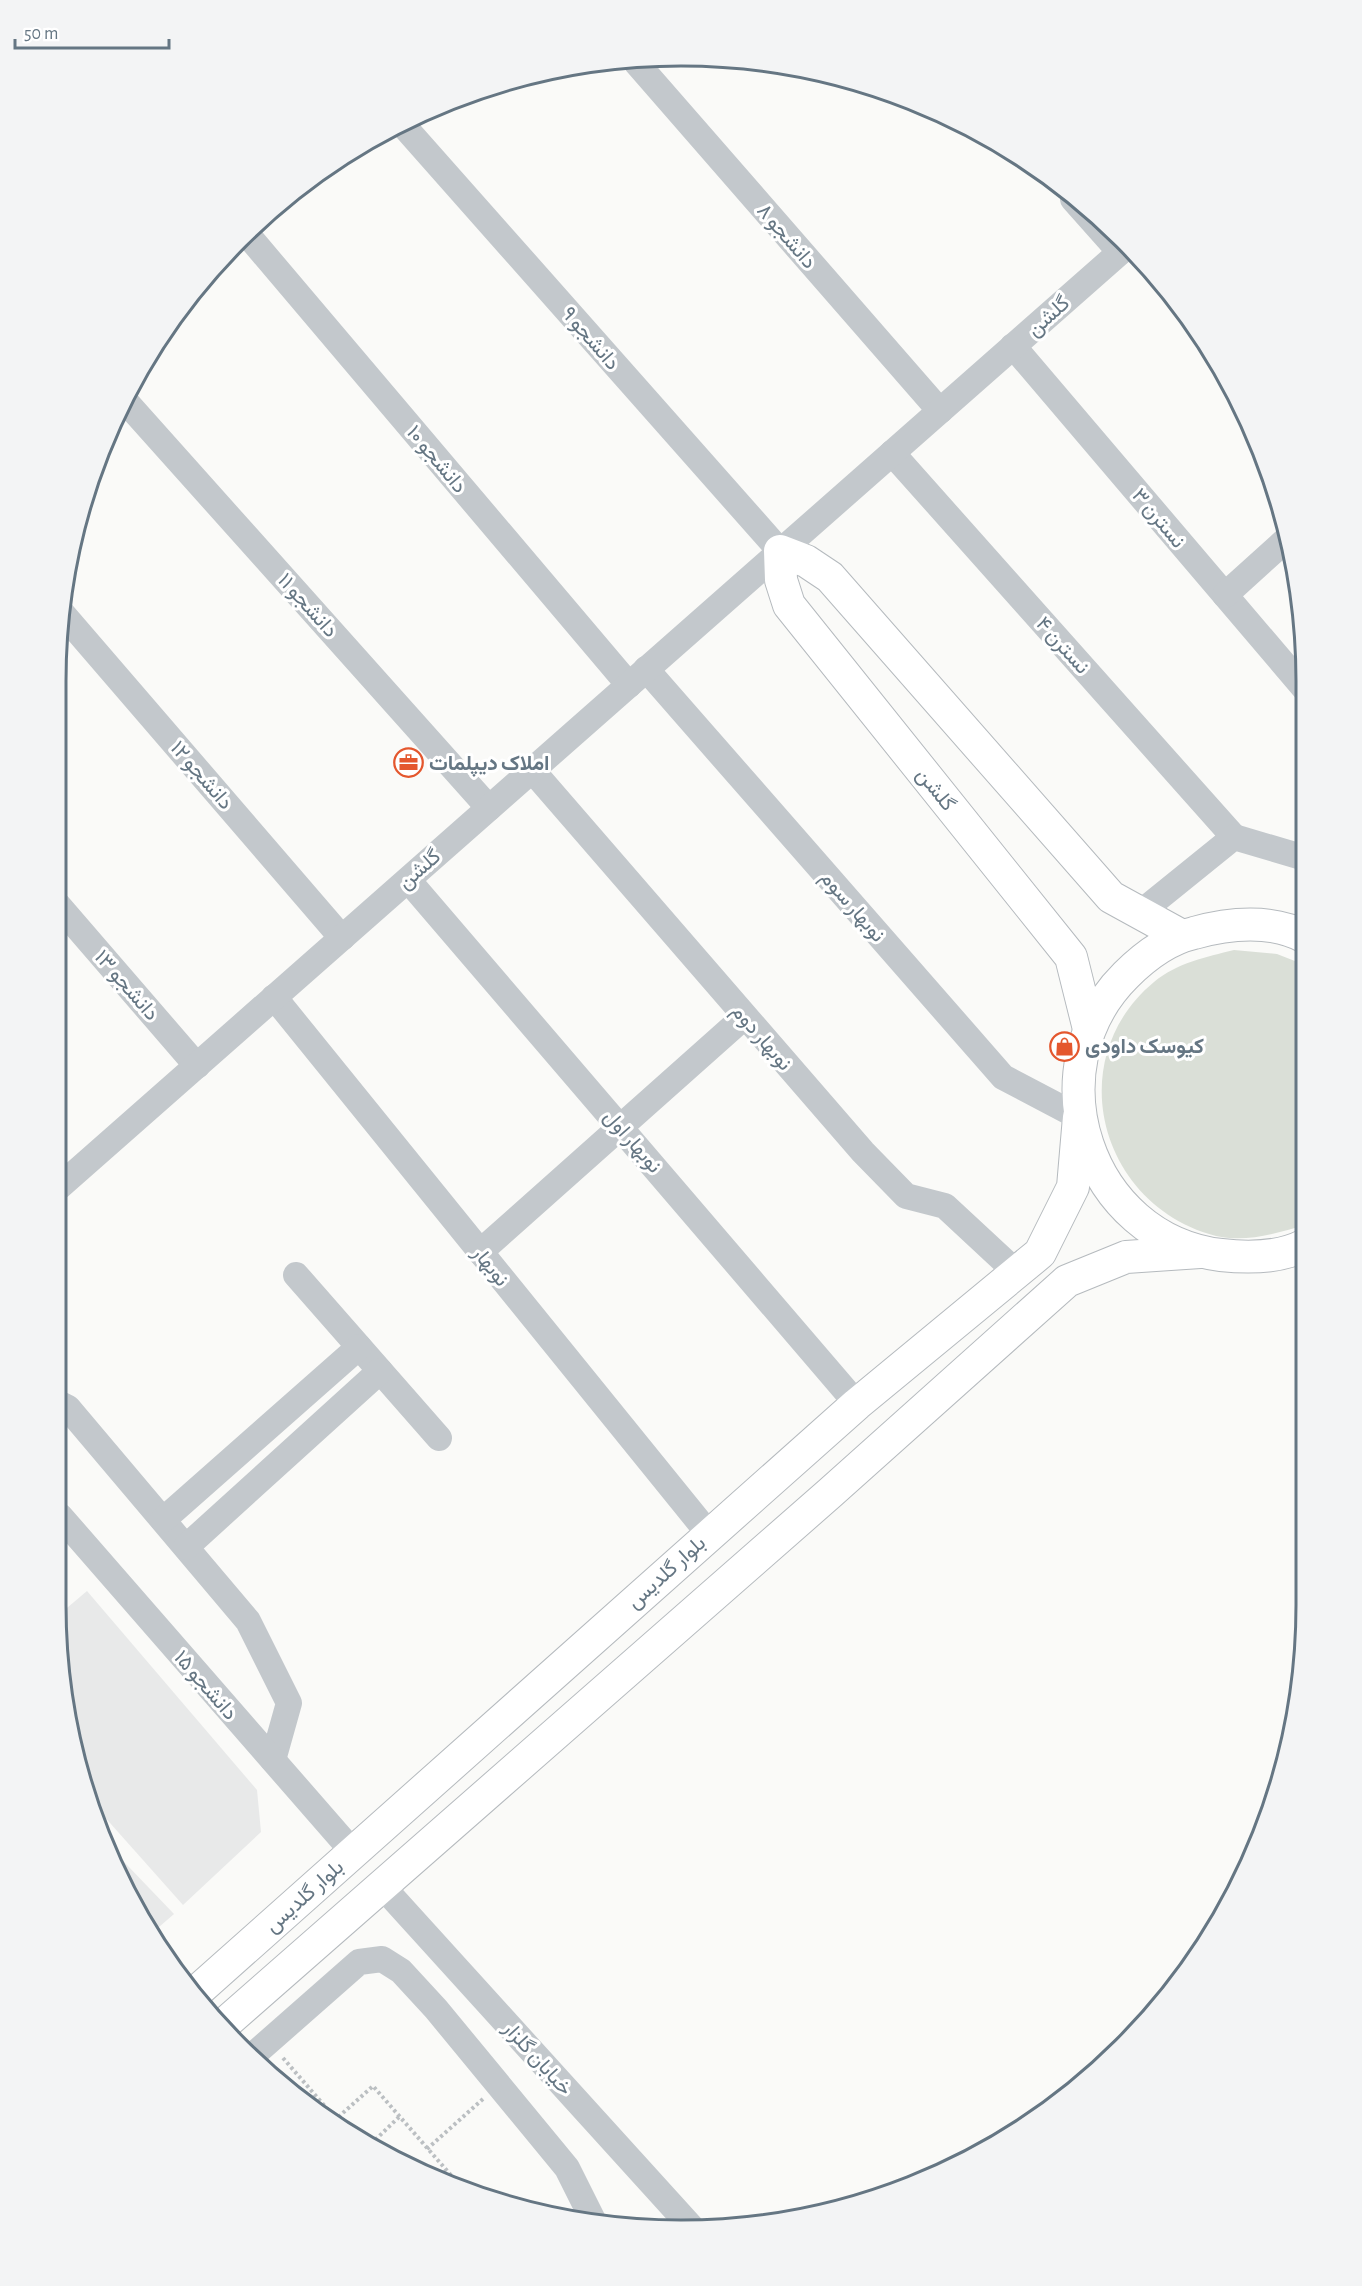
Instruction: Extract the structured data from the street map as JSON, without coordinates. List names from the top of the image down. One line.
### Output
{"streets":{"main road":["گلشن","بلوار گلدیس"],"street":["دانشجو ۸","دانشجو ۹","دانشجو ۱۰","نسترن ۳","دانشجو ۱۱","نسترن ۴","دانشجو ۱۲","نوبهار سوم","دانشجو ۱۳","نوبهار دوم","نوبهار اول","نوبهار","دانشجو ۱۵","خیابان گلزار"]},"crossings":[["دانشجو ۸","گلشن"],["گلشن","دانشجو ۹"],["گلشن","دانشجو ۱۰"],["گلشن","نسترن ۳"],["گلشن","دانشجو ۱۱"],["گلشن","نسترن ۴"],["گلشن","دانشجو ۱۲"],["گلشن","نوبهار سوم"],["گلشن","دانشجو ۱۳"],["گلشن","نوبهار دوم"],["گلشن","نوبهار اول"],["گلشن","نوبهار"],["دانشجو ۱۰","نوبهار سوم"],["نوبهار سوم","بلوار گلدیس"],["نوبهار دوم","بلوار گلدیس"],["نوبهار اول","بلوار گلدیس"],["نوبهار","بلوار گلدیس"],["بلوار گلدیس","دانشجو ۱۵"],["بلوار گلدیس","خیابان گلزار"]],"places":{"office":["املاک دیپلمات"],"shop":["کیوسک داودی"]},"scale_bar":"50 m"}
